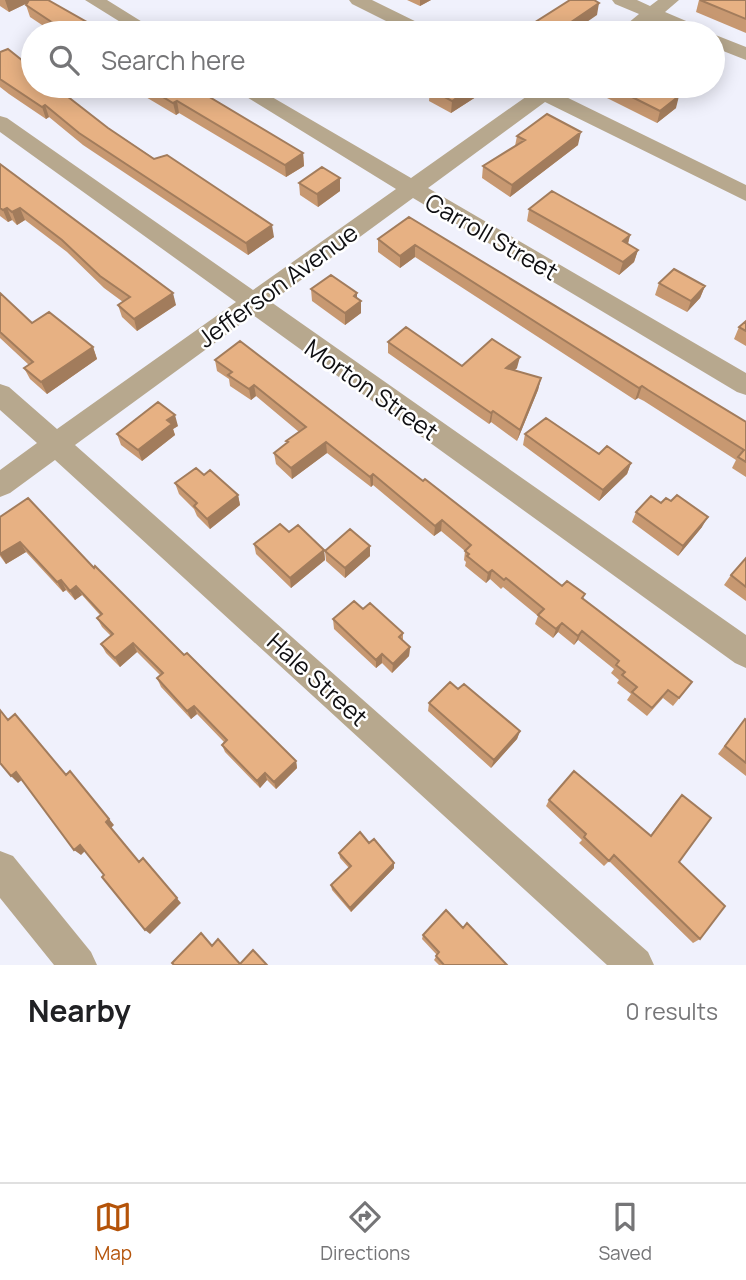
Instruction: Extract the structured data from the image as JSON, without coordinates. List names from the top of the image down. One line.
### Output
{"streets":{"street":["Carroll Street","Jefferson Avenue","Morton Street","Hale Street"]},"crossings":[["Carroll Street","Jefferson Avenue"],["Jefferson Avenue","Morton Street"],["Jefferson Avenue","Hale Street"]],"page":{"search":"Search here","heading":["Nearby","0 results"],"nav":["Map","Directions","Saved"]}}
